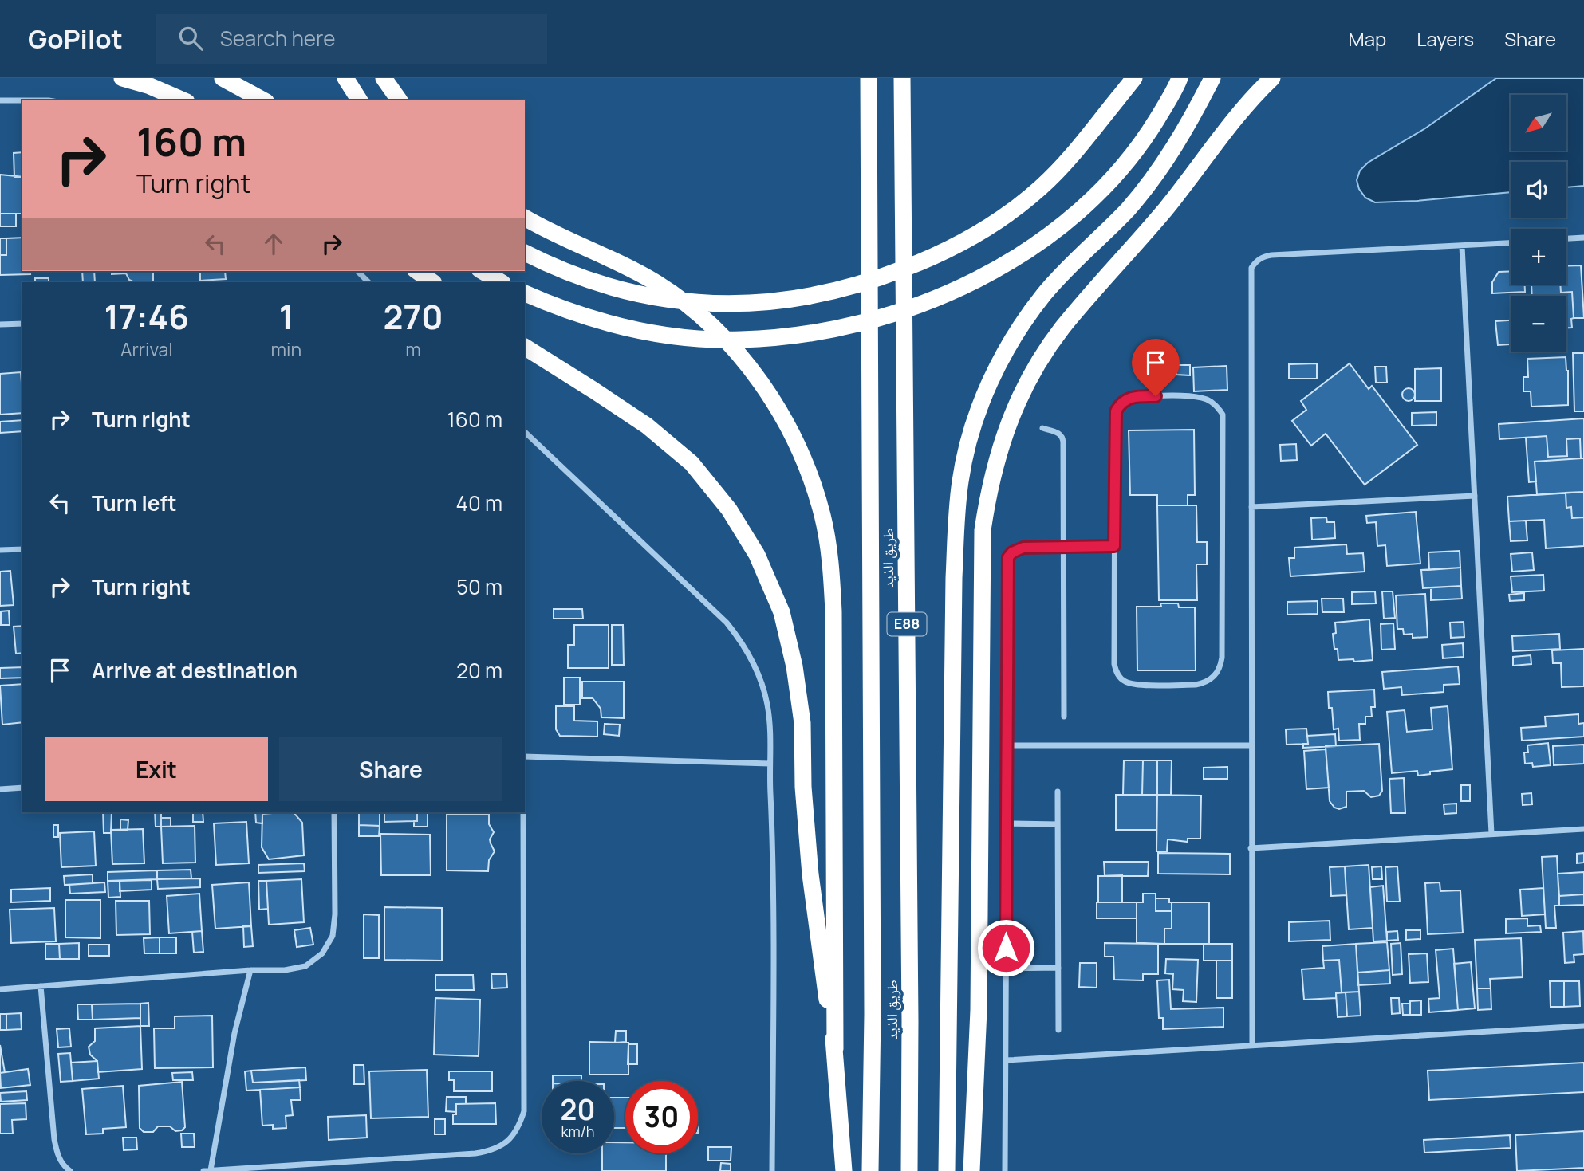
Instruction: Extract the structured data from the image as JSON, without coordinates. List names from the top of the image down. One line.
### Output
{"streets":{"highway":["طريق الذيد","E88"]},"north":"bottom left","page":{"header":"GoPilot","search":"Search here","nav":["Map","Layers","Share"],"map_buttons":["+","−"],"turn":["160 m","Turn right"],"eta":["17:46","Arrival","1","min","270","m"],"list":[{"name":"Turn right","value":"160 m"},{"name":"Turn left","value":"40 m"},{"name":"Turn right","value":"50 m"},{"name":"Arrive at destination","value":"20 m"}],"buttons":["Exit","Share"],"speed":"20 km/h","limit":"30"}}
